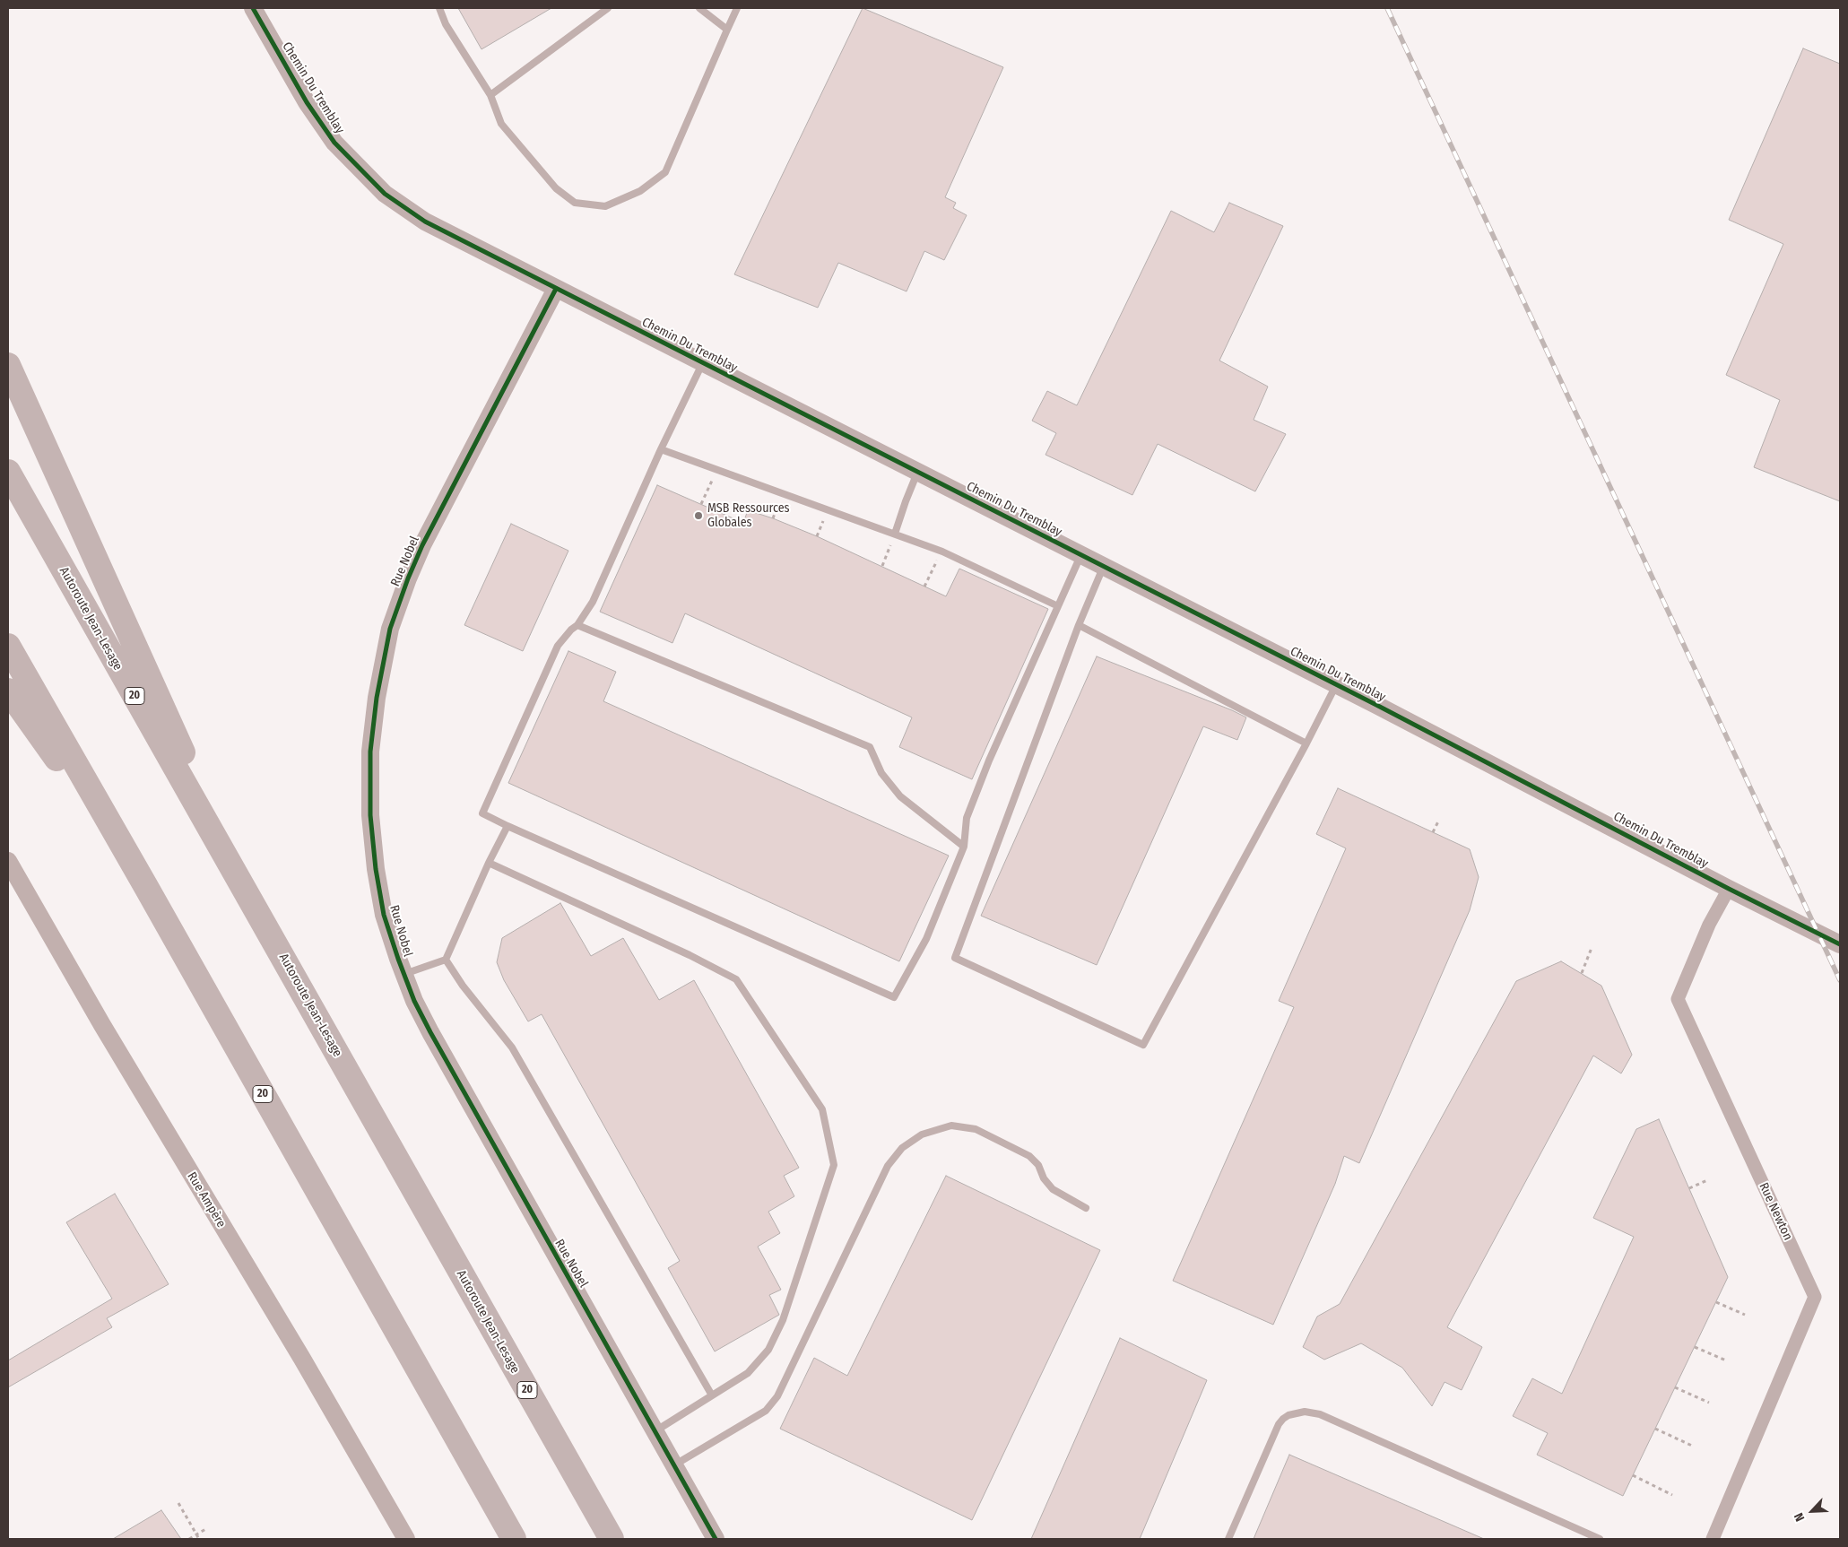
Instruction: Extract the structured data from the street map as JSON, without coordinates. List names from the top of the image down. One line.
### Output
{"streets":{"highway":["Autoroute Jean-Lesage","20"],"street":["Chemin Du Tremblay","Rue Nobel","Rue Ampère","Rue Newton"]},"crossings":[["Chemin Du Tremblay","Rue Nobel"],["Chemin Du Tremblay","Rue Newton"]],"places":["MSB Ressources Globales"],"north":"bottom left"}
